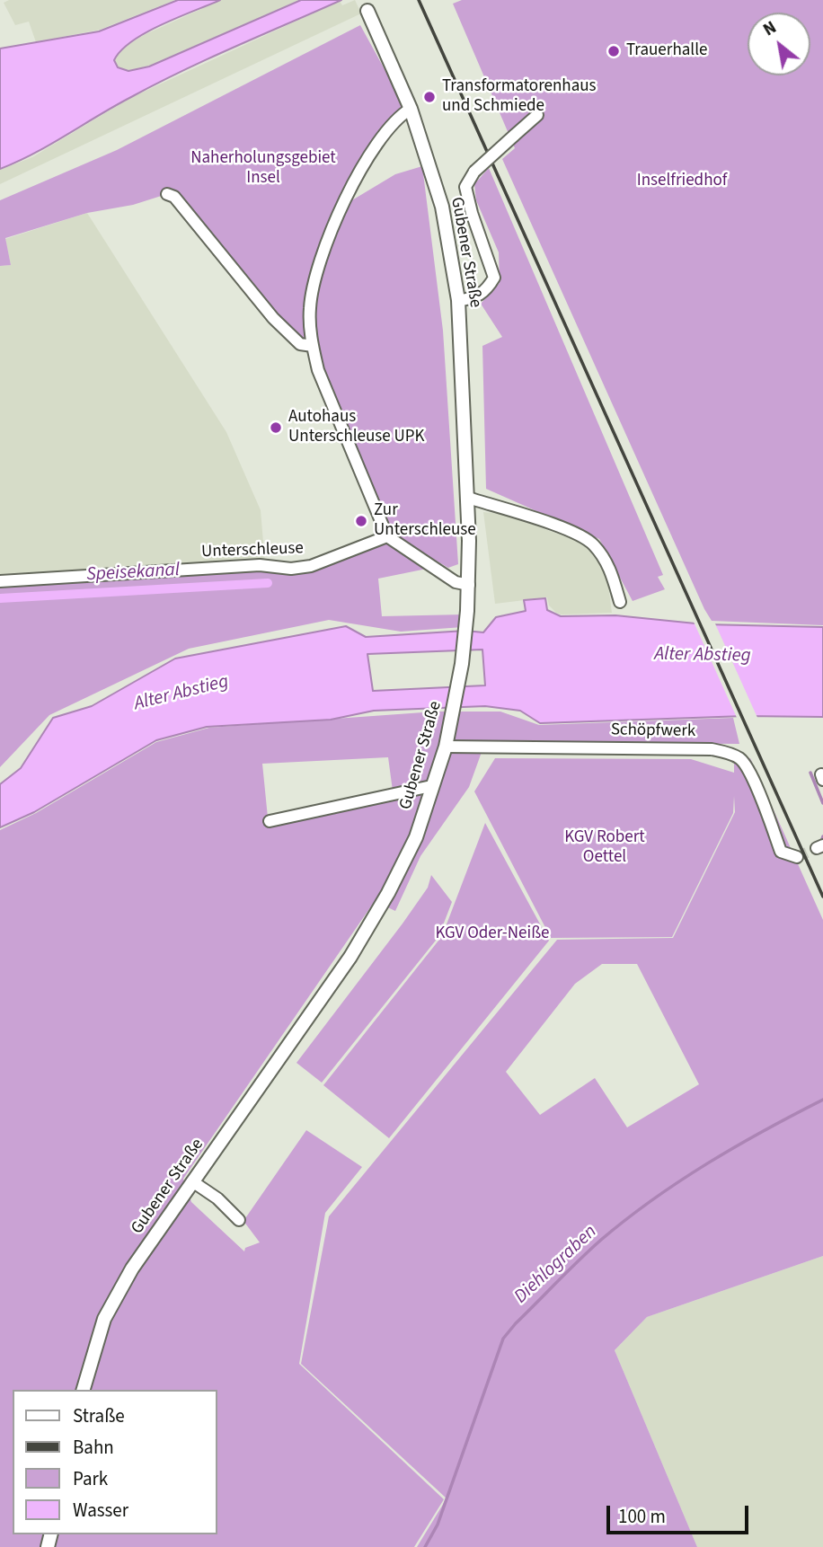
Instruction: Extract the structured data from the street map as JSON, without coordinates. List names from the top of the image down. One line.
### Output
{"streets":{"main road":["Gubener Straße"],"street":["Unterschleuse","Schöpfwerk"]},"crossings":[["Gubener Straße","Schöpfwerk"]],"water":["Speisekanal","Alter Abstieg","Diehlograben"],"parks":["Naherholungsgebiet Insel","Inselfriedhof","KGV Robert Oettel","KGV Oder-Neiße"],"places":["Trauerhalle","Transformatorenhaus und Schmiede","Autohaus Unterschleuse UPK","Zur Unterschleuse"],"legend":["Straße","Bahn","Park","Wasser"],"scale_bar":"100 m","north":"top left"}
